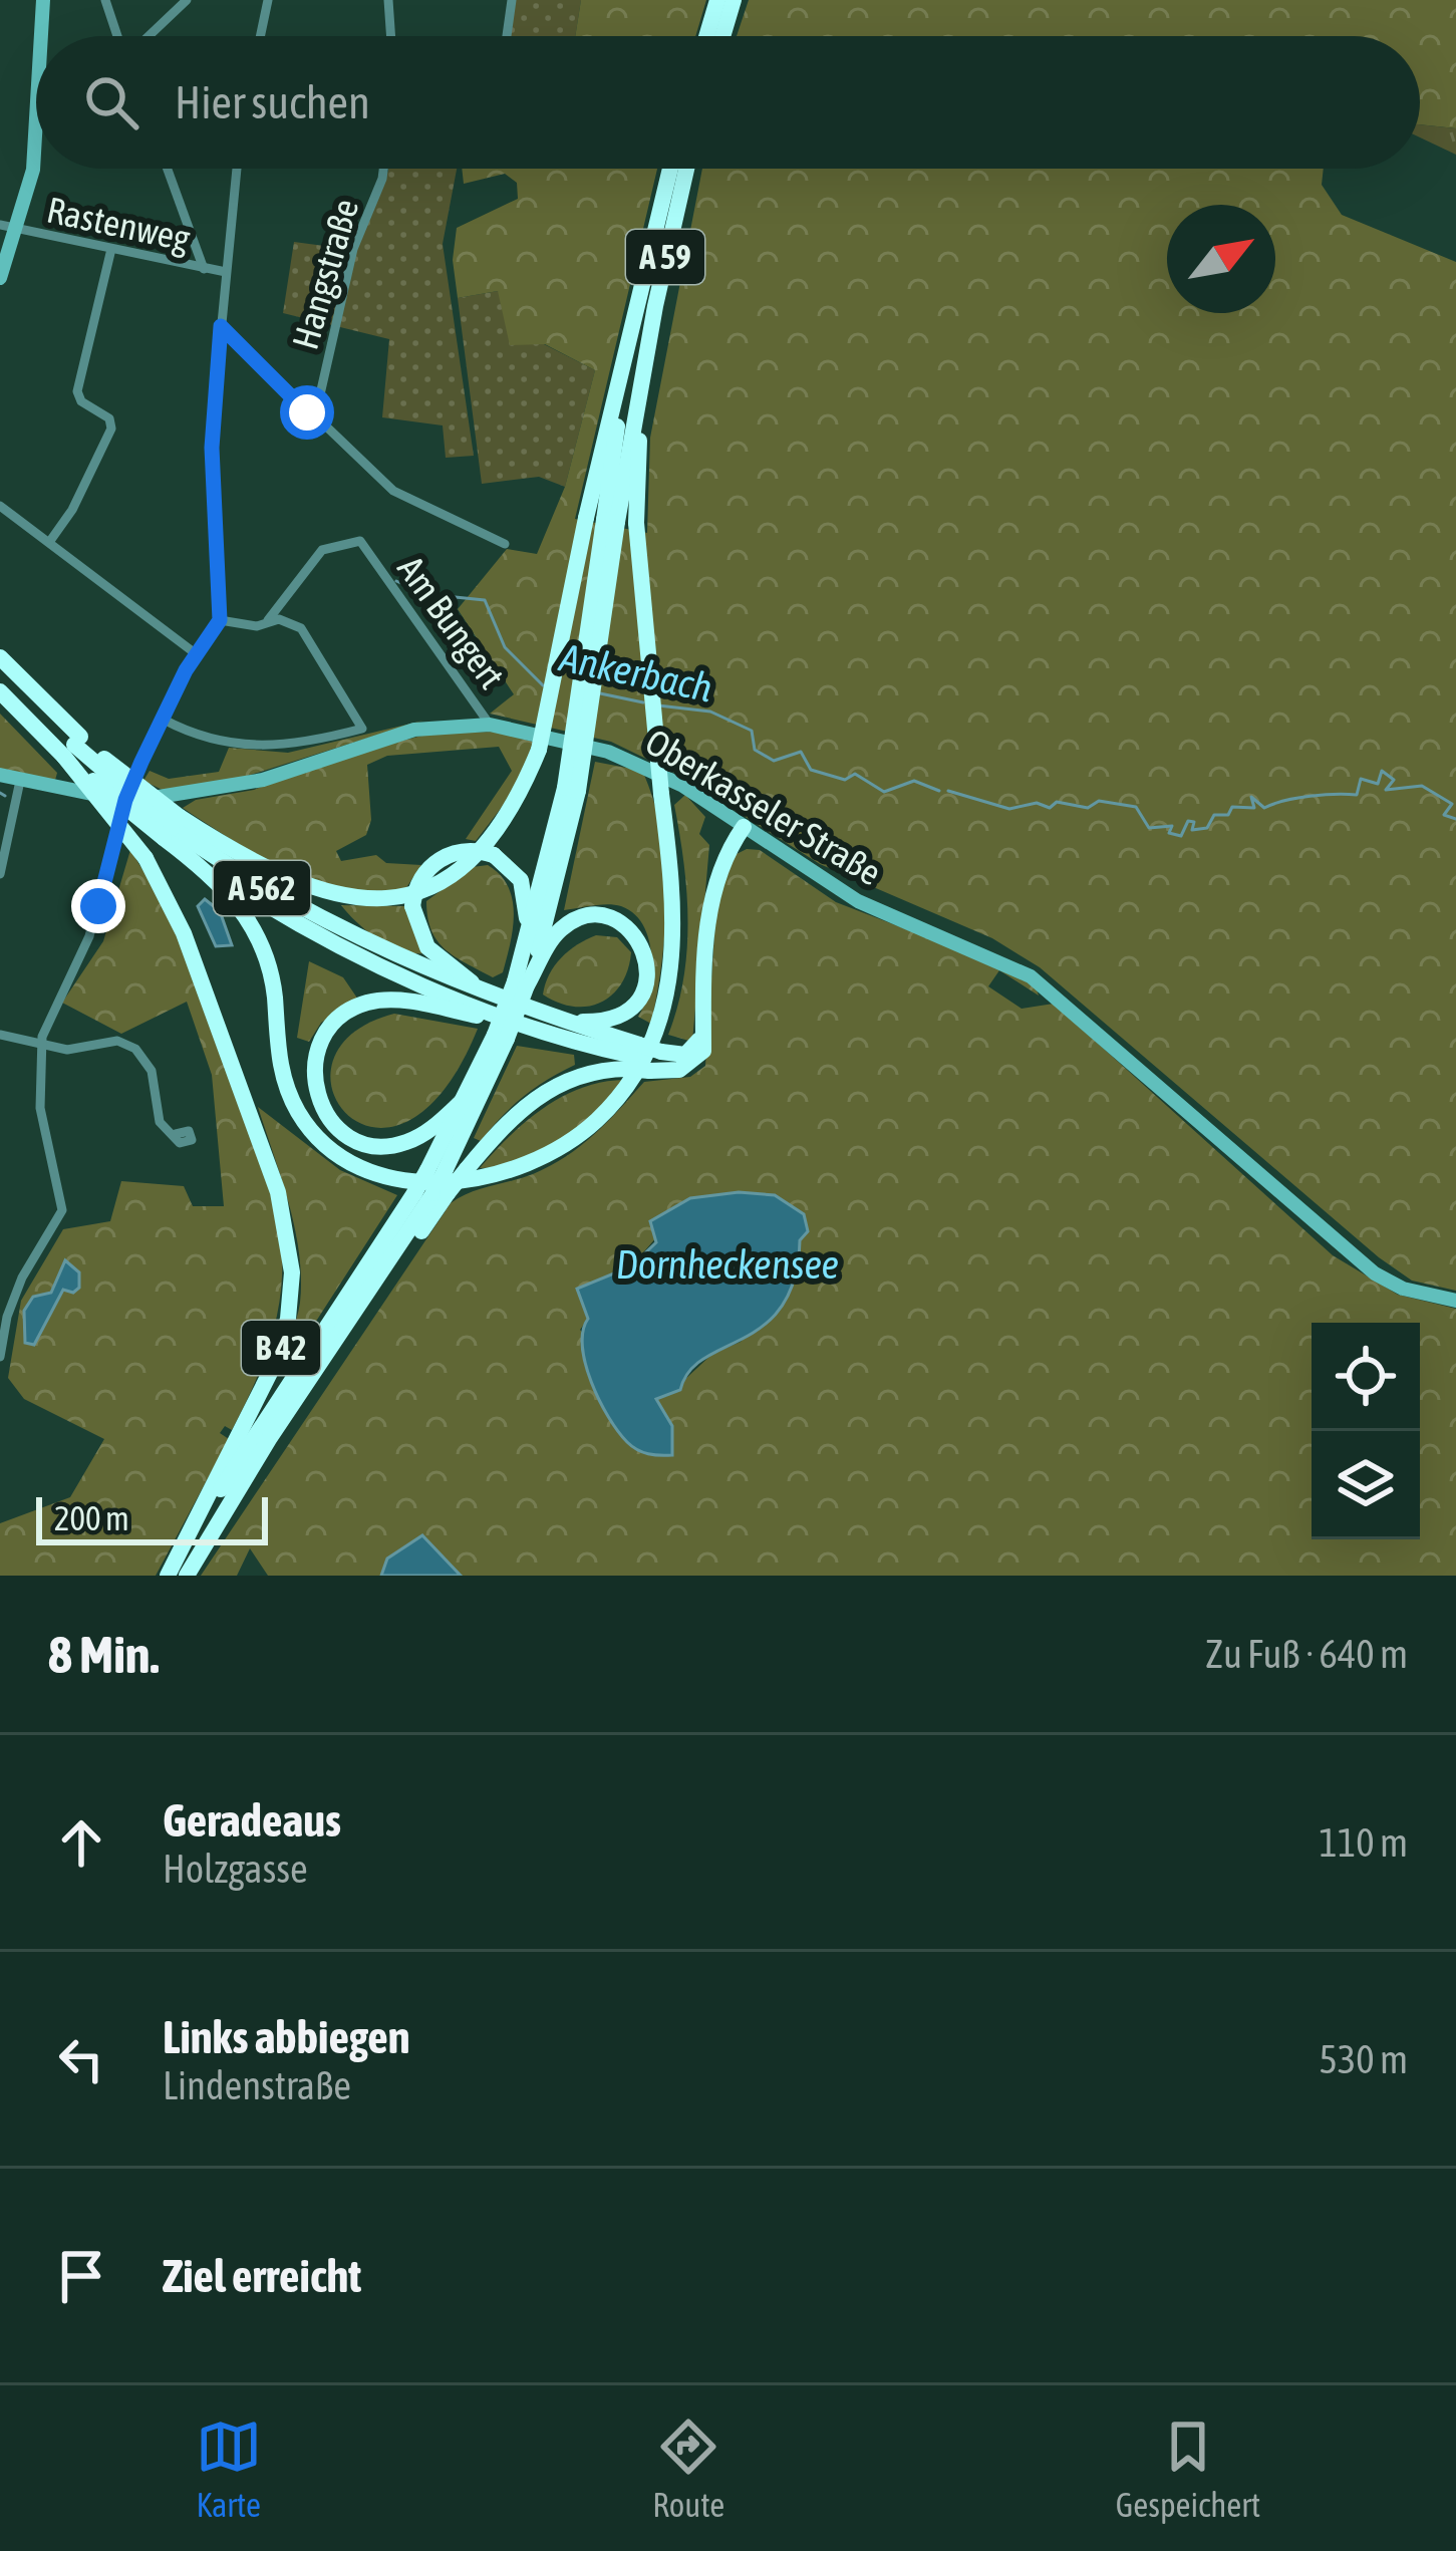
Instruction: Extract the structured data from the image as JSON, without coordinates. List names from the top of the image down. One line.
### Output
{"streets":{"highway":["A 59","A 562","B 42"],"street":["Rastenweg","Hangstraße","Am Bungert","Oberkasseler Straße"]},"crossings":[["A 59","B 42"],["Am Bungert","Oberkasseler Straße"],["A 562","B 42"]],"water":["Ankerbach","Dornheckensee"],"scale_bar":"200 m","north":"top right","page":{"search":"Hier suchen","scale":"200 m","heading":["8 Min.","Zu Fuß · 640 m"],"list":[["Geradeaus","Holzgasse","110 m"],["Links abbiegen","Lindenstraße","530 m"],"Ziel erreicht"],"nav":["Karte","Route","Gespeichert"]}}
